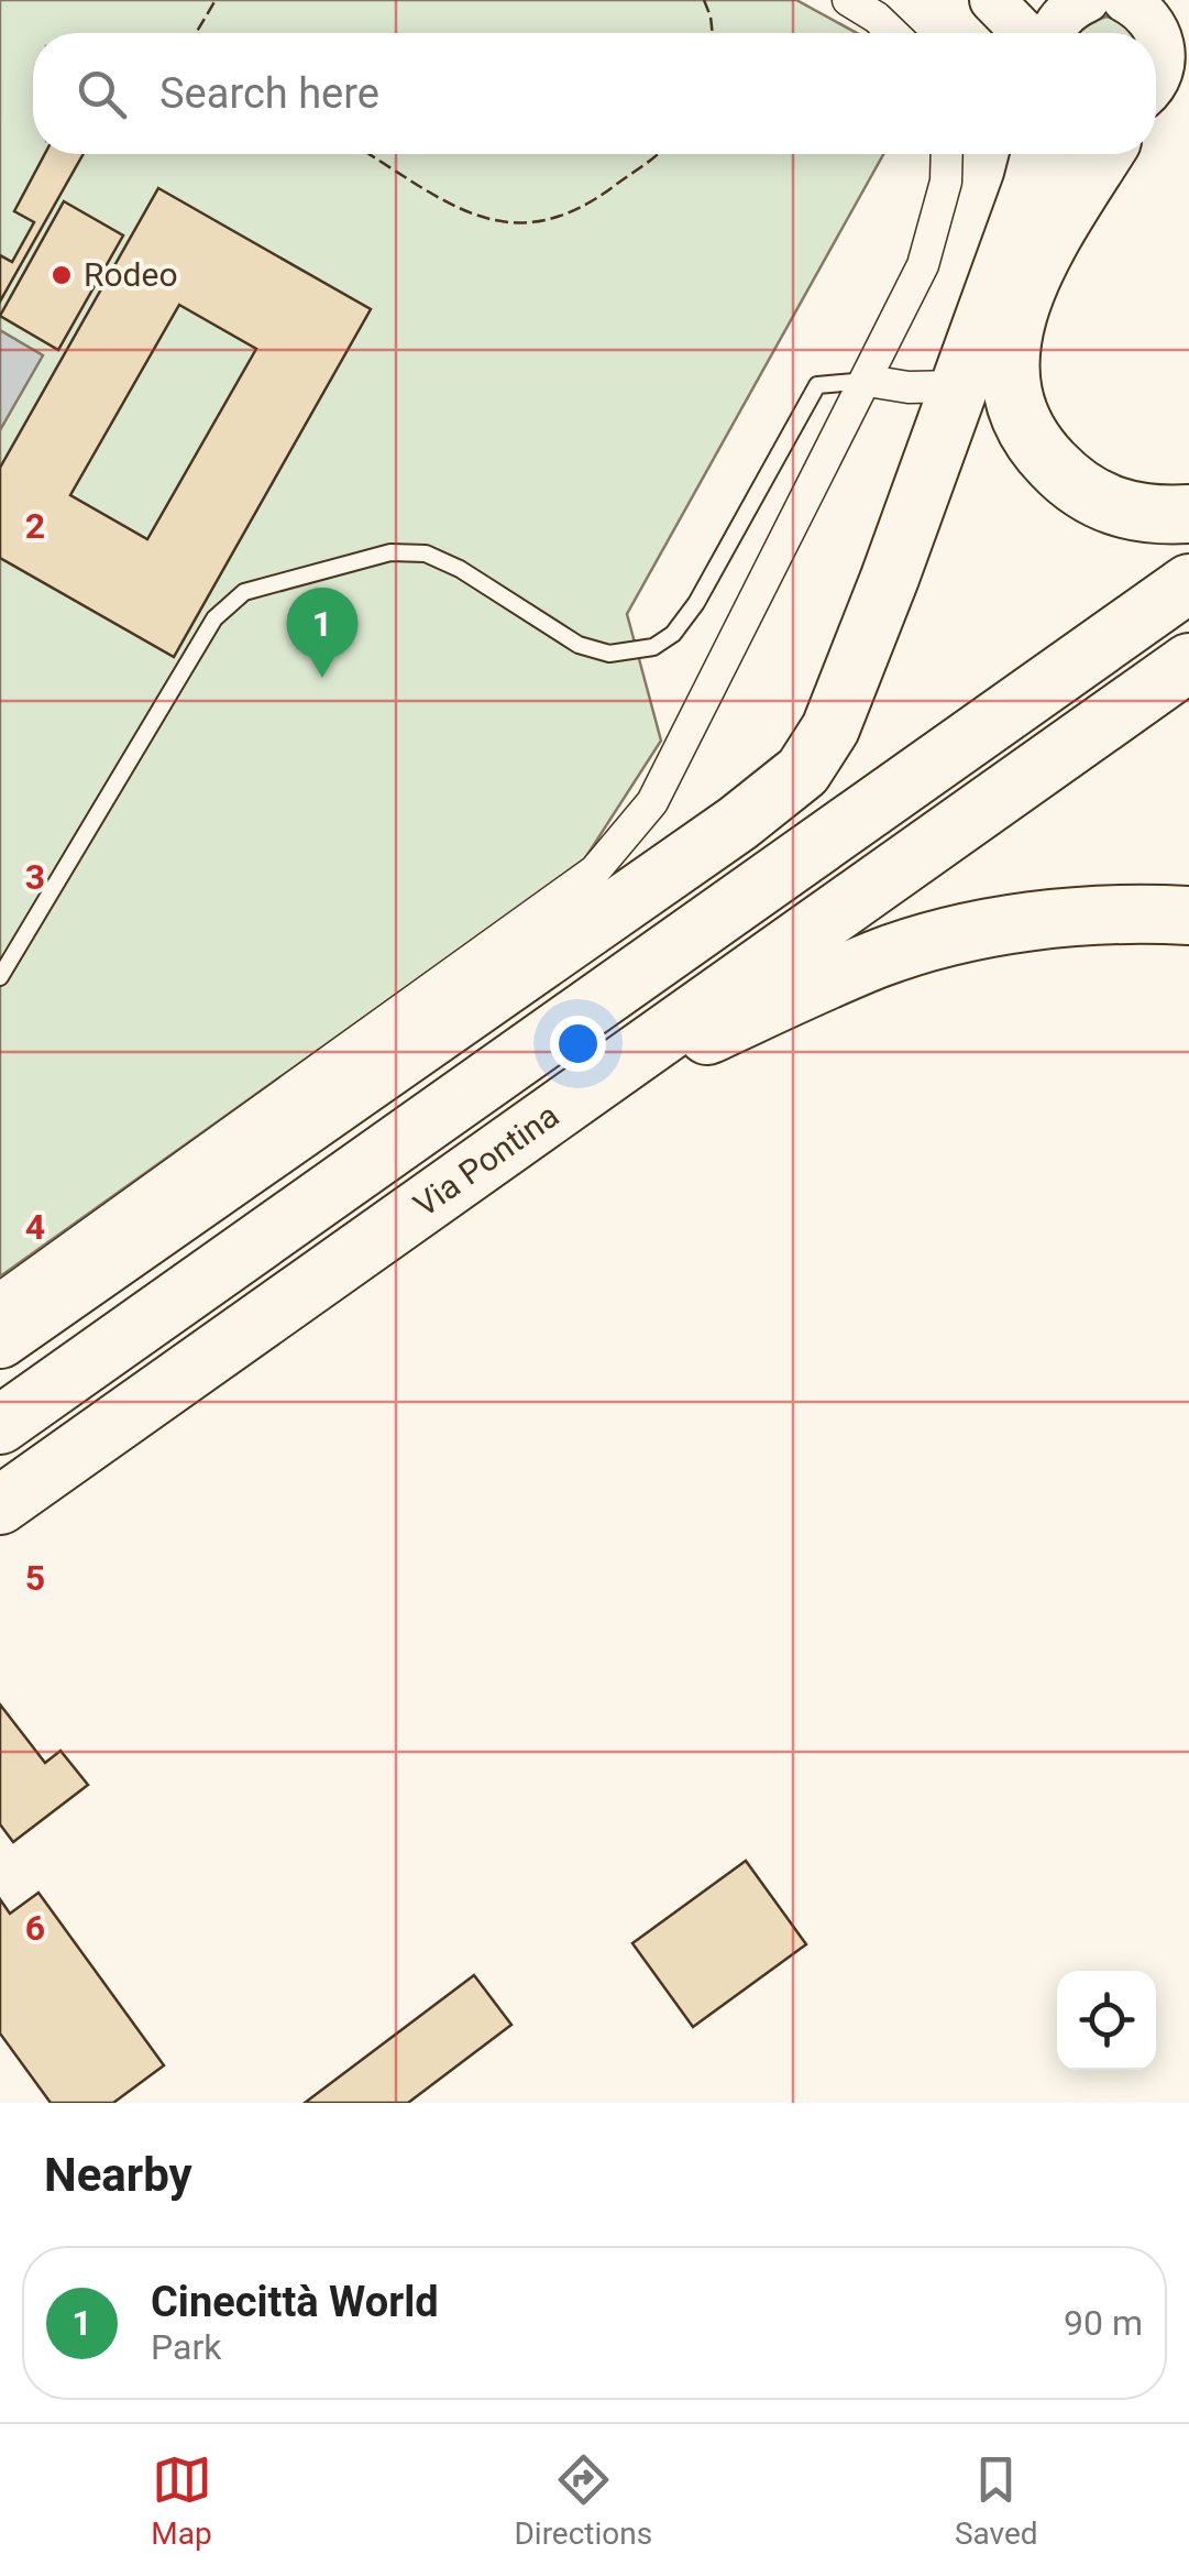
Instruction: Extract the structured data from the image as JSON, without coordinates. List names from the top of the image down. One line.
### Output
{"streets":{"highway":["Via Pontina"]},"places":["Rodeo"],"page":{"search":"Search here","pins":"1","heading":"Nearby","list":[{"mark":"1","name":"Cinecittà World","note":"Park","value":"90 m"}],"nav":["Map","Directions","Saved"]},"grid":{"rows":["2","3","4","5","6"]}}
